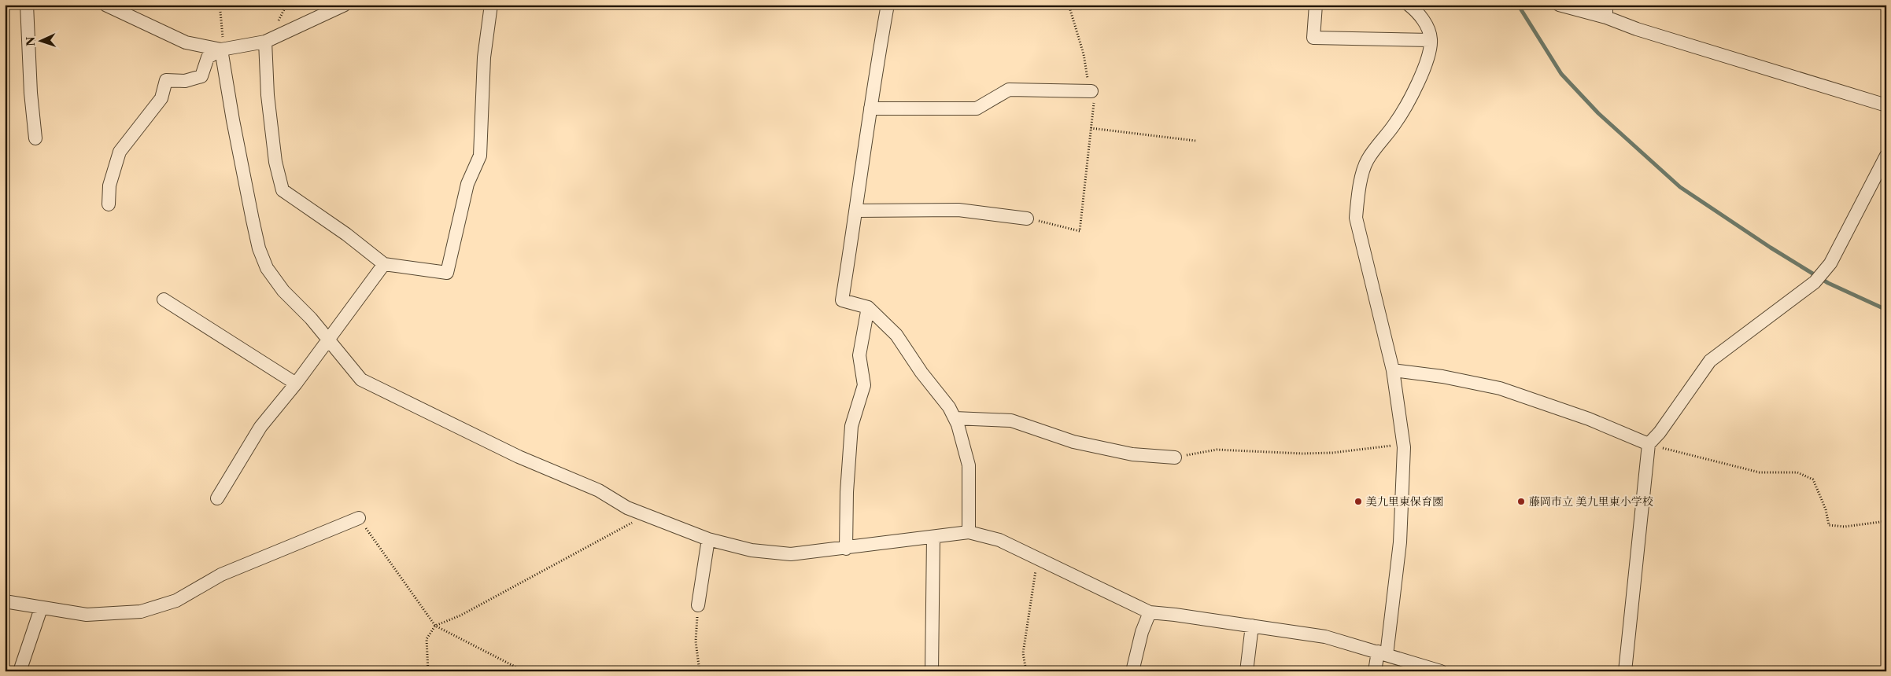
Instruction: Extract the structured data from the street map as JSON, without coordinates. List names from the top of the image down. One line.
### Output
{"places":["美九里東保育園","藤岡市立 美九里東小学校"],"north":"left"}
